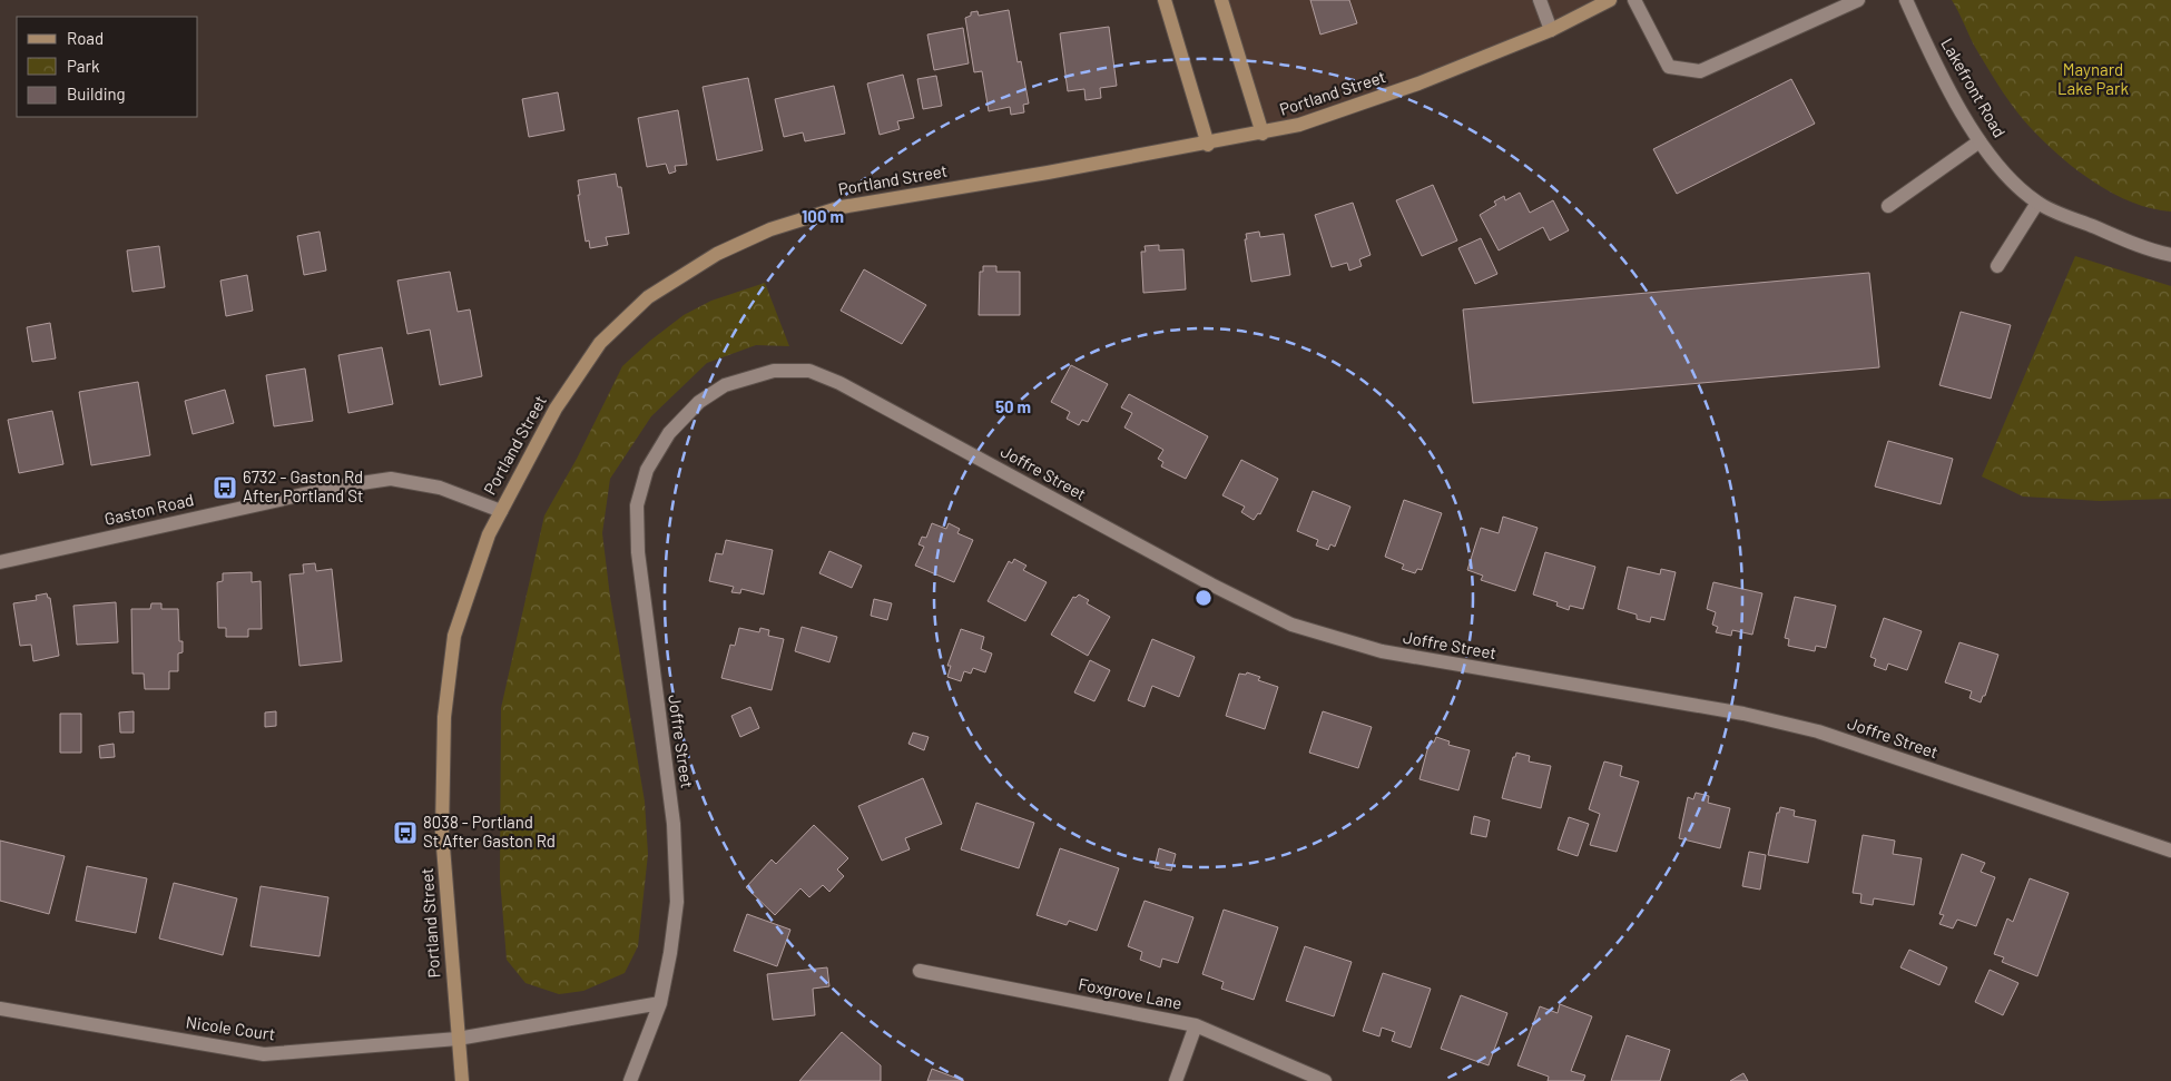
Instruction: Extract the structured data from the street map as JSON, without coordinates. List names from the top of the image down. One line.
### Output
{"streets":{"main road":["Portland Street"],"street":["Lakefront Road","Joffre Street","Gaston Road","Foxgrove Lane","Nicole Court"]},"crossings":[["Portland Street","Gaston Road"],["Portland Street","Nicole Court"]],"parks":["Maynard Lake Park"],"places":{"bus stop":["6732 - Gaston Rd After Portland St","8038 - Portland St After Gaston Rd"]},"legend":["Road","Park","Building"],"rings":["100 m","50 m"]}
